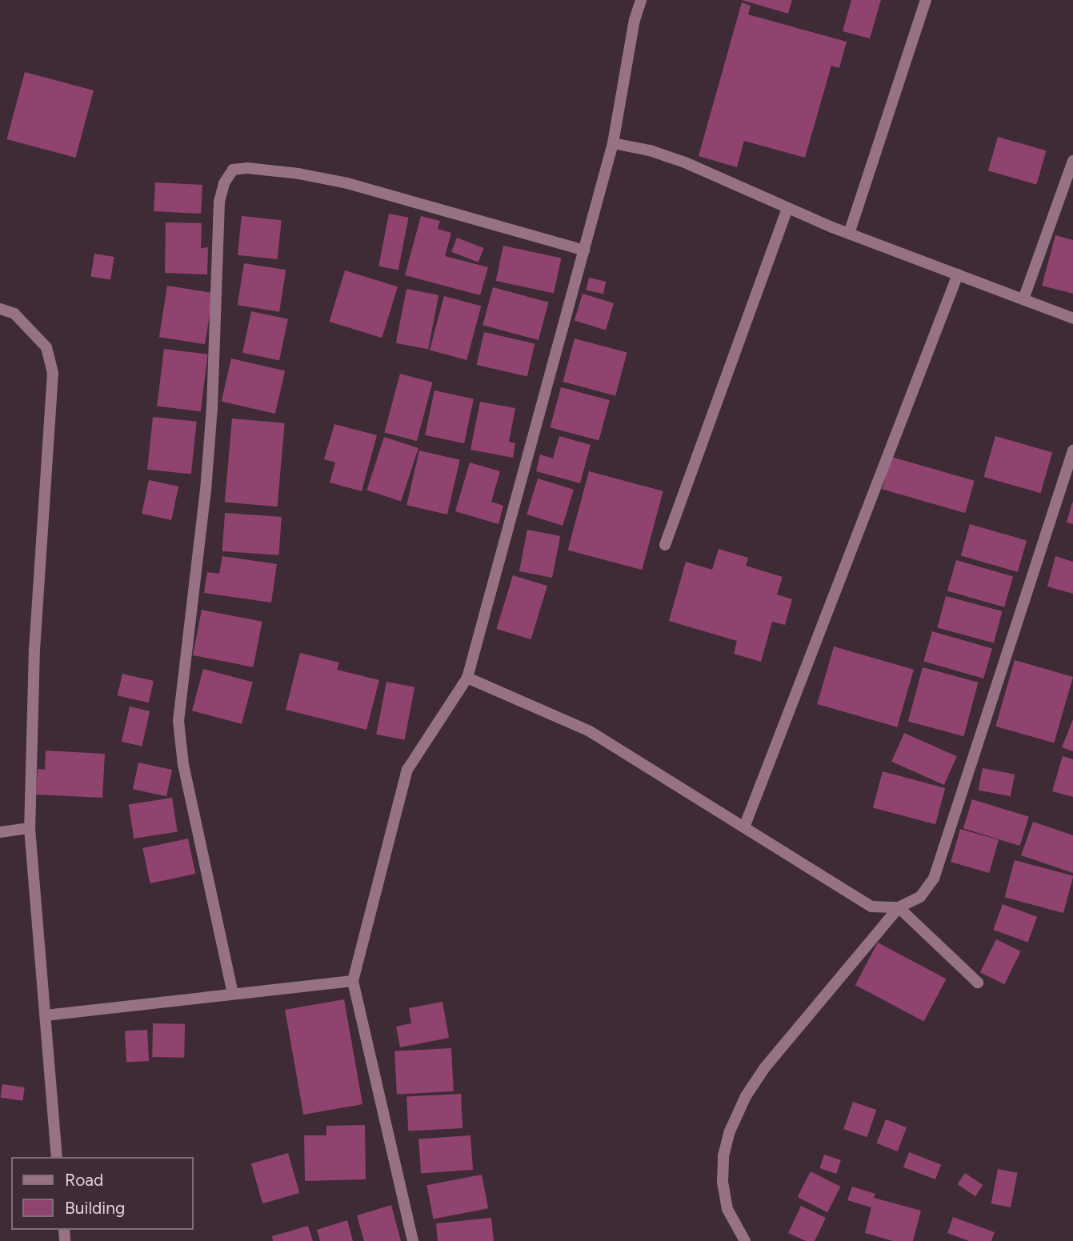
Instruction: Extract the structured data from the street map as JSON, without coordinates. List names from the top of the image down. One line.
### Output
{"legend":["Road","Building"]}
